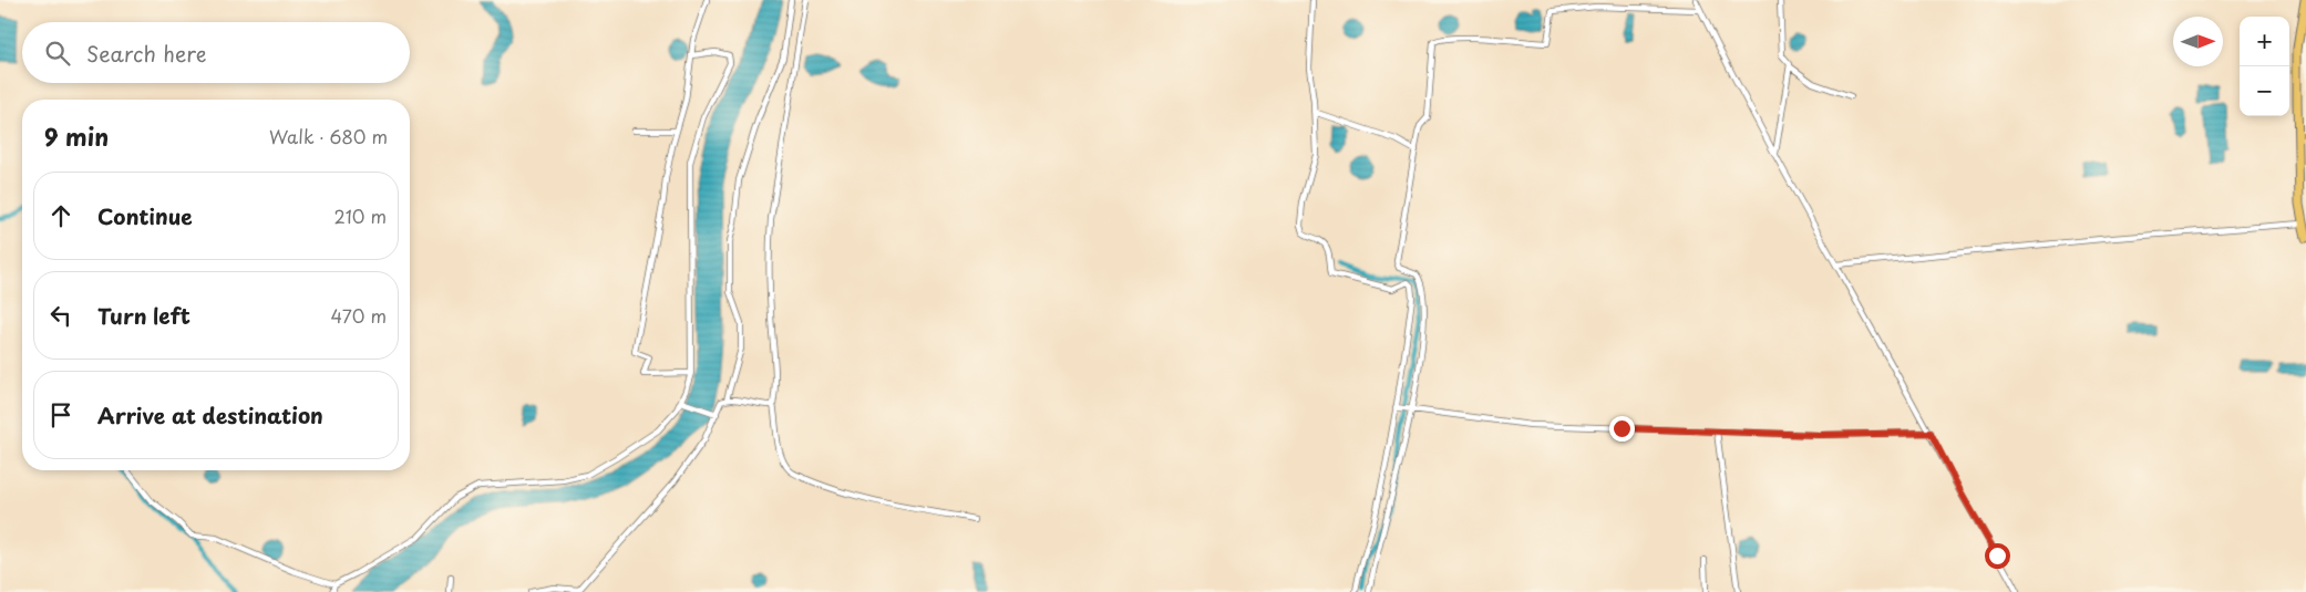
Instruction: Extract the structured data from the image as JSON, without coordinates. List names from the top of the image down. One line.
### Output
{"north":"right","page":{"map_buttons":["+","−"],"search":"Search here","heading":["9 min","Walk · 680 m"],"list":[["Continue","210 m"],["Turn left","470 m"],"Arrive at destination"]}}
